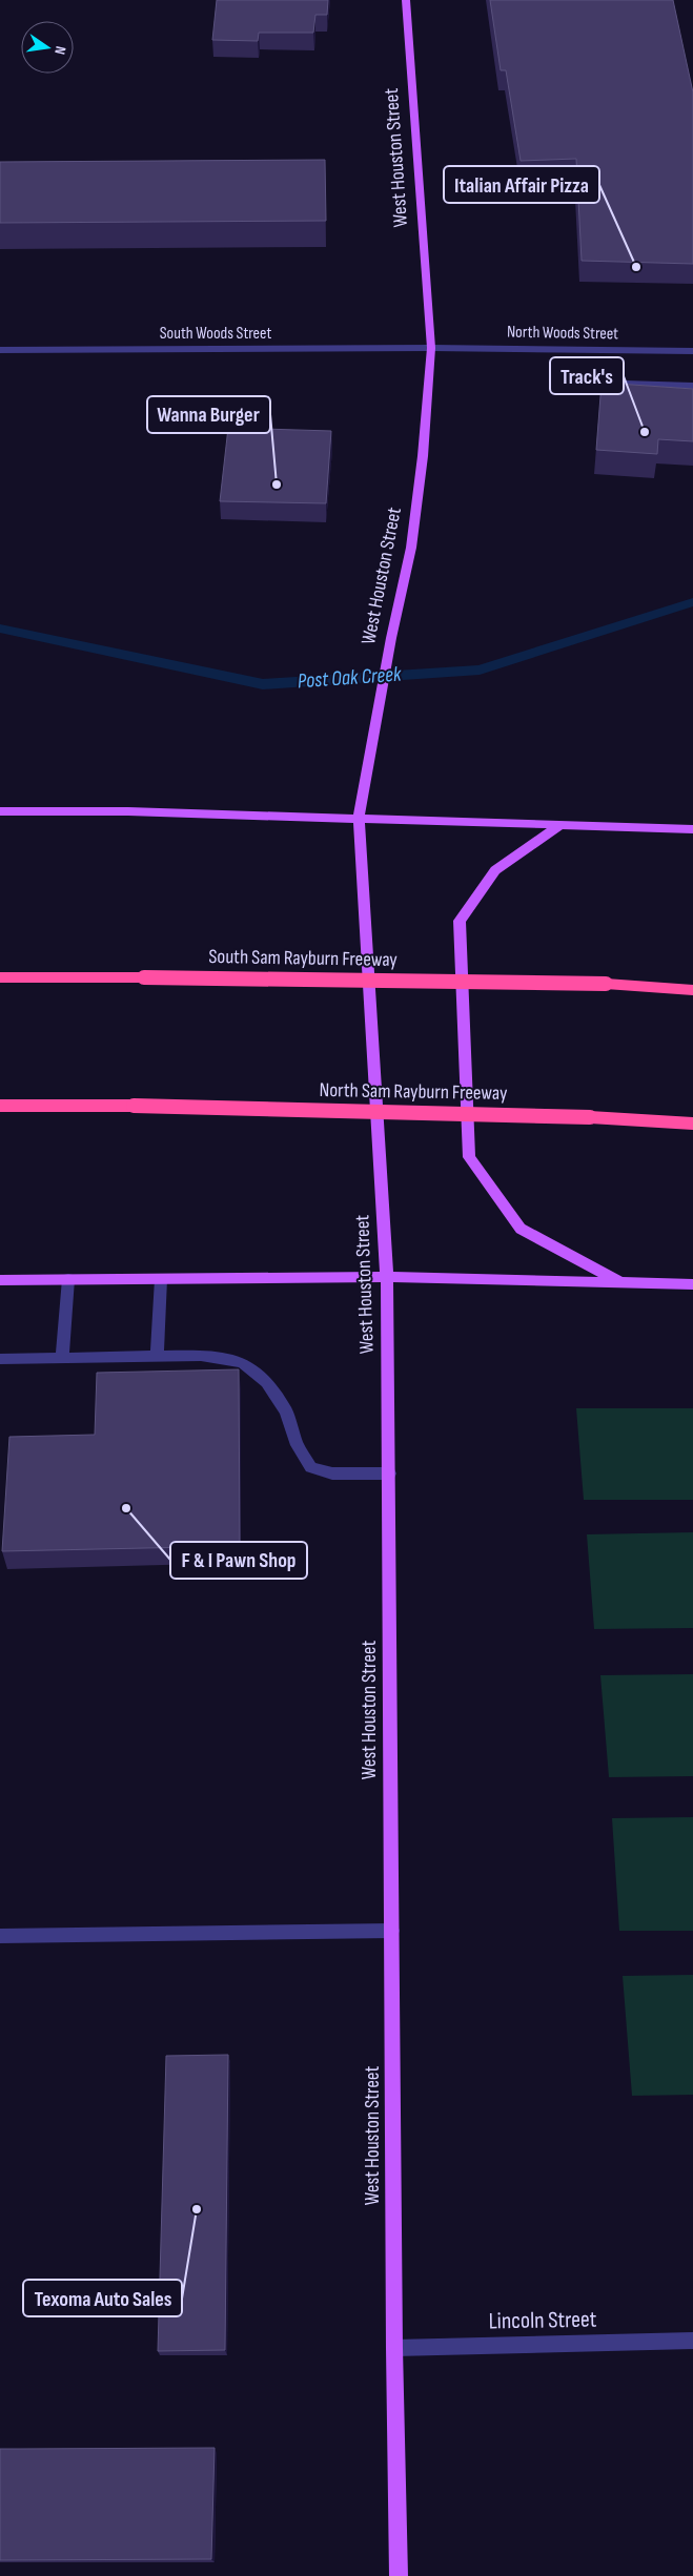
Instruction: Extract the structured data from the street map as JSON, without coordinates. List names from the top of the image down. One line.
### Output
{"streets":{"highway":["South Sam Rayburn Freeway","North Sam Rayburn Freeway"],"main road":["West Houston Street"],"street":["South Woods Street","North Woods Street","Lincoln Street"]},"crossings":[["West Houston Street","South Woods Street"],["West Houston Street","North Woods Street"],["West Houston Street","Lincoln Street"],["South Woods Street","North Woods Street"]],"water":["Post Oak Creek"],"places":["Italian Affair Pizza","Track's","Wanna Burger","F & I Pawn Shop","Texoma Auto Sales"],"north":"right"}
